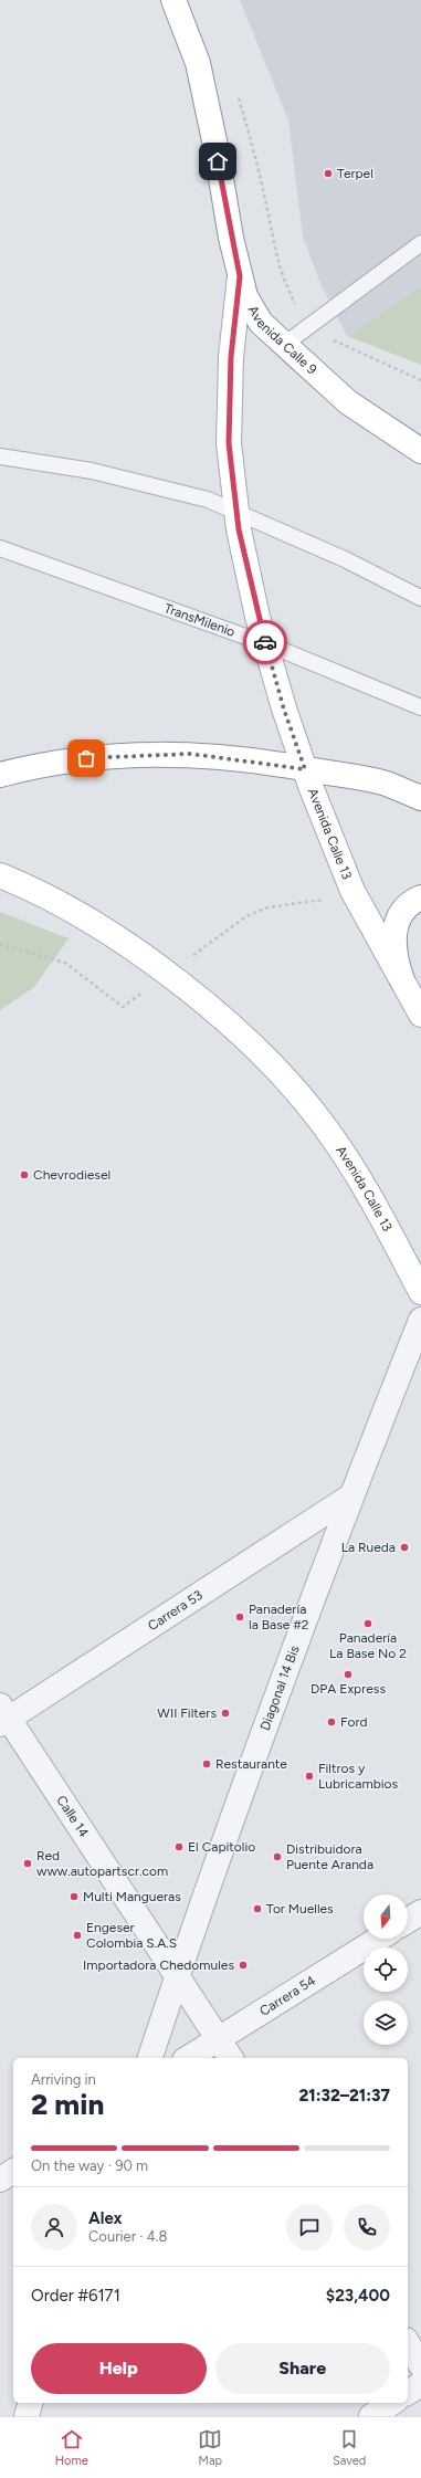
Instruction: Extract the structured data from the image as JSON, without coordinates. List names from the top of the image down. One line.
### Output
{"streets":{"main road":["Avenida Calle 9","Avenida Calle 13"],"street":["Carrera 53","Diagonal 14 Bis","Calle 14","Carrera 54"],"lane":["TransMilenio"]},"crossings":[["Avenida Calle 9","Avenida Calle 13"],["TransMilenio","Avenida Calle 13"],["Carrera 53","Diagonal 14 Bis"],["Carrera 53","Calle 14"],["Diagonal 14 Bis","Calle 14"],["Calle 14","Carrera 54"]],"places":["Terpel","Chevrodiesel","La Rueda","Panadería la Base #2","Panadería La Base No 2","DPA Express","WII Filters","Ford","Restaurante","Filtros y Lubricambios","El Capitolio","Distribuidora Puente Aranda","Red www.autopartscr.com","Multi Mangueras","Tor Muelles","Engeser Colombia S.A.S","Importadora Chedomules"],"north":"bottom","page":{"heading":["2 min","Arriving in","21:32–21:37"],"panel":["Alex","Courier · 4.8","Order #6171","$23,400"],"bar":"On the way · 90 m","buttons":["Help","Share"],"tabs":["Home","Map","Saved"]}}
